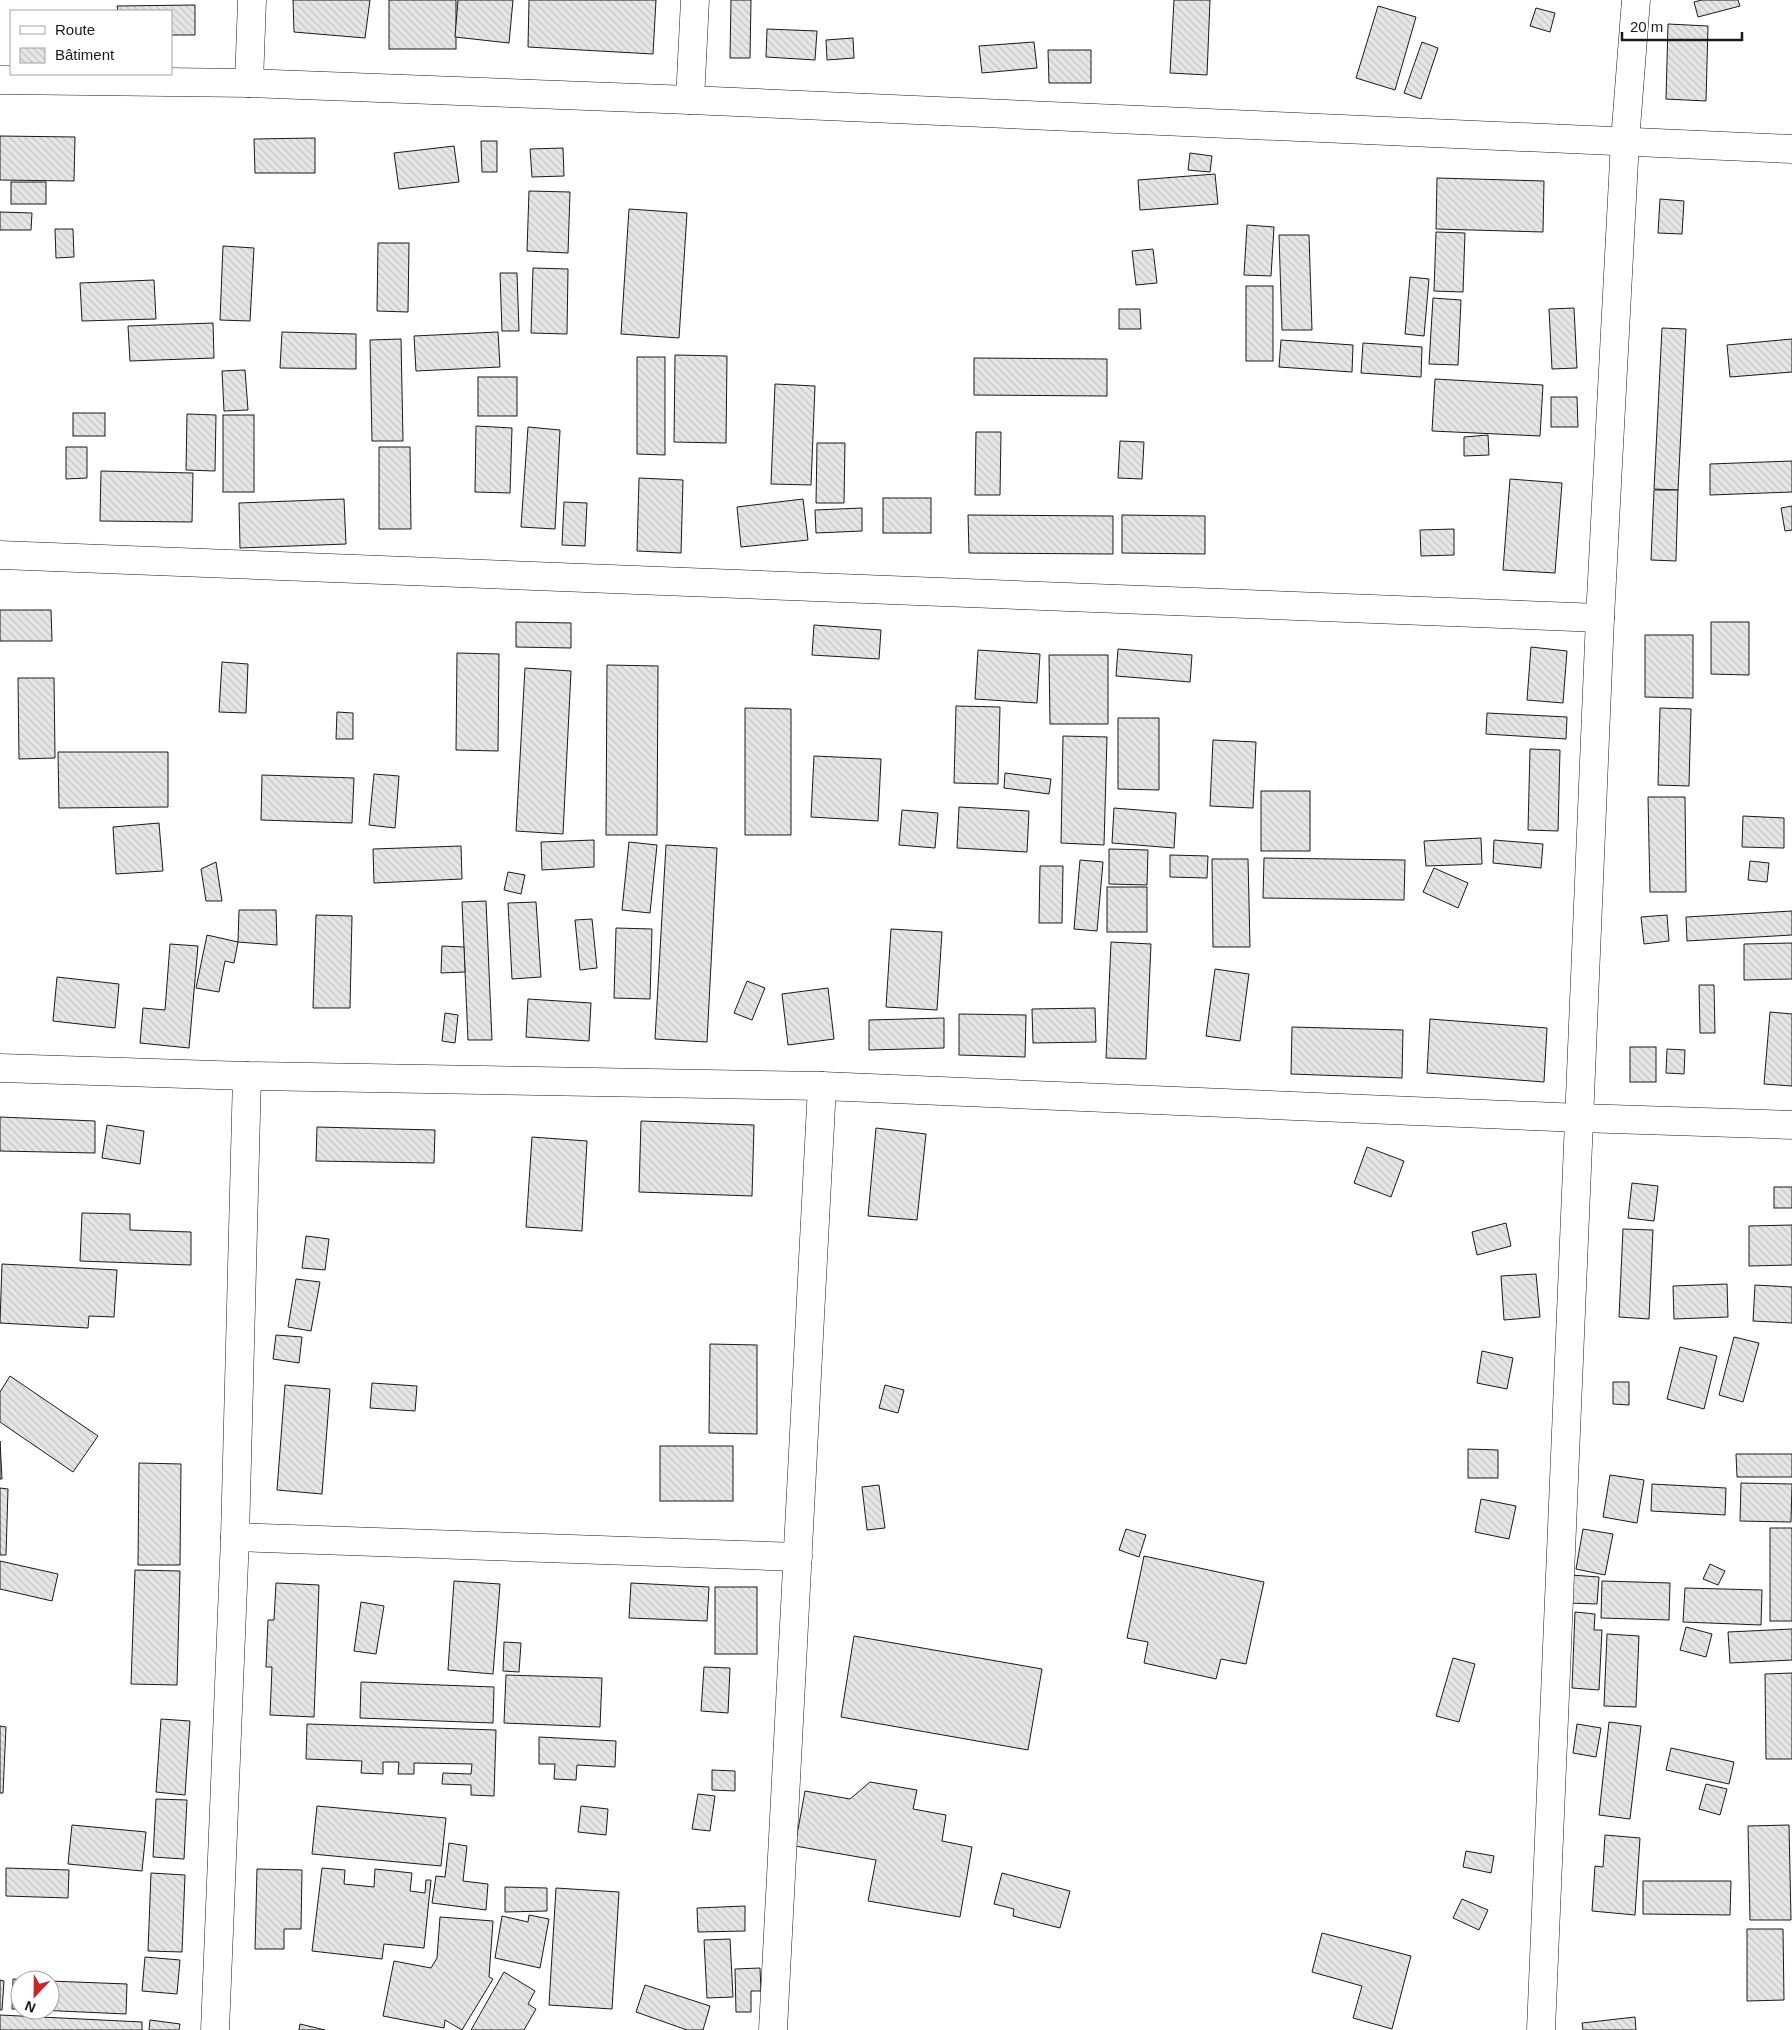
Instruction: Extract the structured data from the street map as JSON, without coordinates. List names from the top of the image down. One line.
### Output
{"legend":["Route","Bâtiment"],"scale_bar":"20 m","north":"bottom"}
